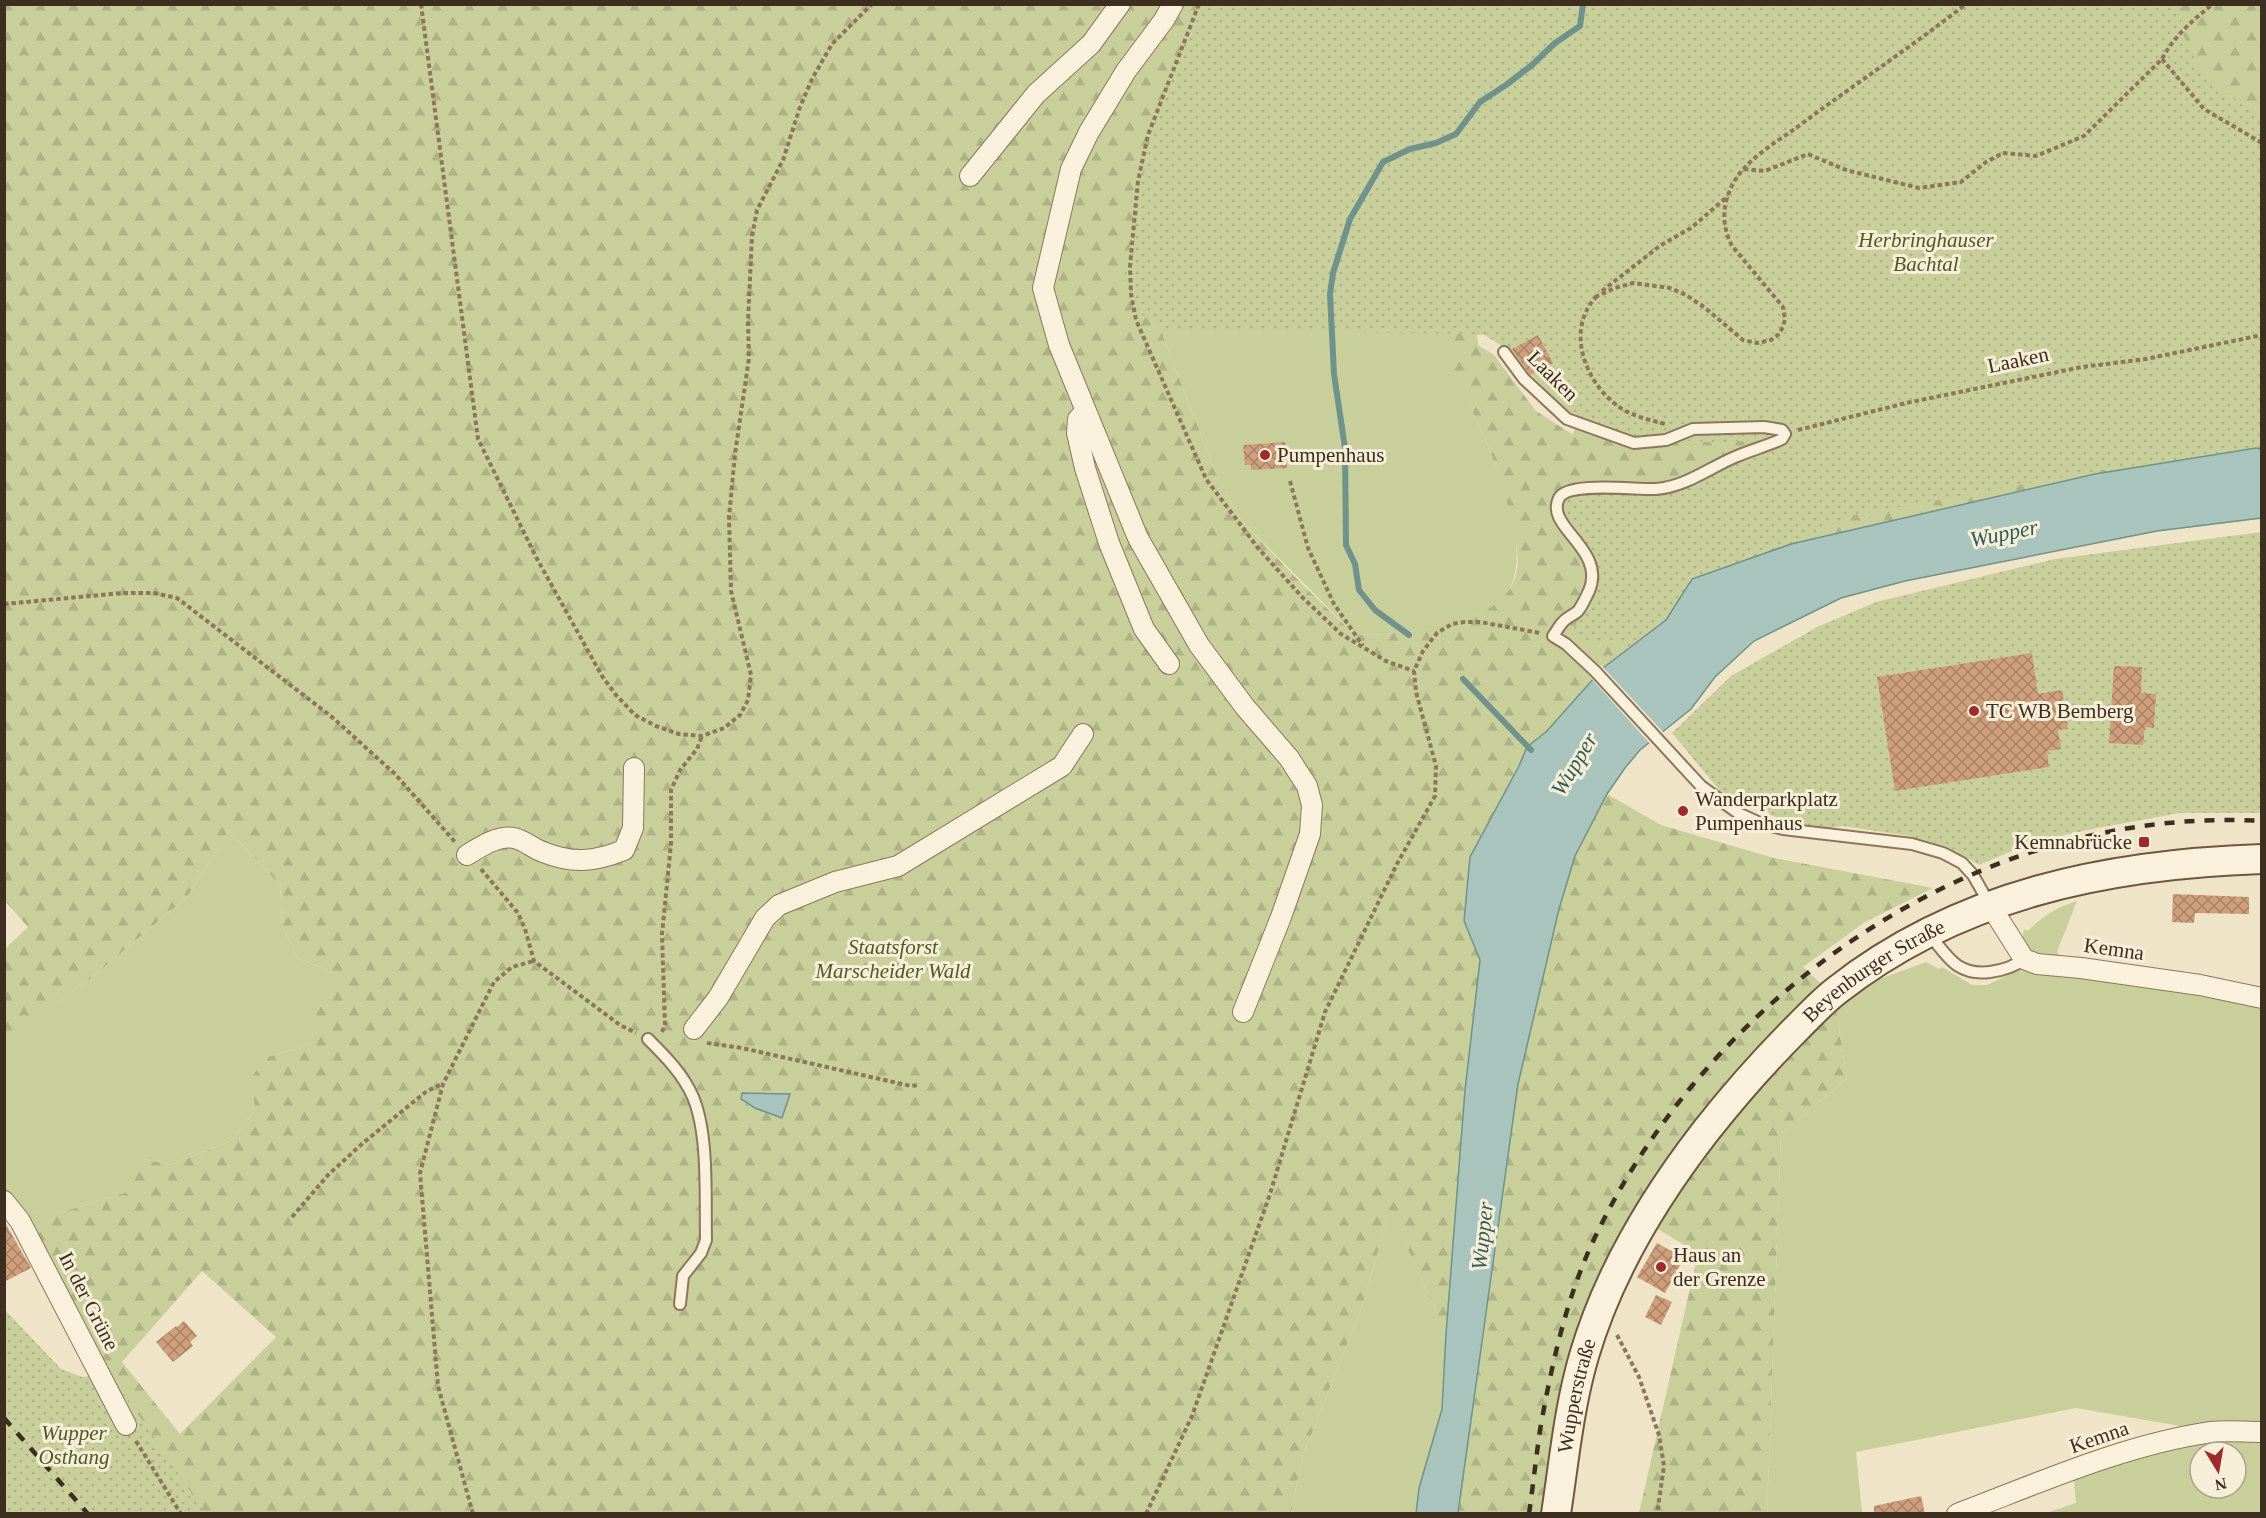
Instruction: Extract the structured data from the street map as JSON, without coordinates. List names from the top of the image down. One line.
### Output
{"streets":{"main road":["Beyenburger Straße","Wupperstraße"],"street":["Kemna","In der Grüne"],"lane":["Laaken"]},"crossings":[["Beyenburger Straße","Wupperstraße"]],"water":["Wupper"],"parks":["Herbringhauser Bachtal","Staatsforst Marscheider Wald","Wupper Osthang"],"places":{"other":["Pumpenhaus","TC WB Bemberg","Wanderparkplatz Pumpenhaus","Haus an der Grenze"],"transit":["Kemnabrücke"]},"north":"bottom"}
